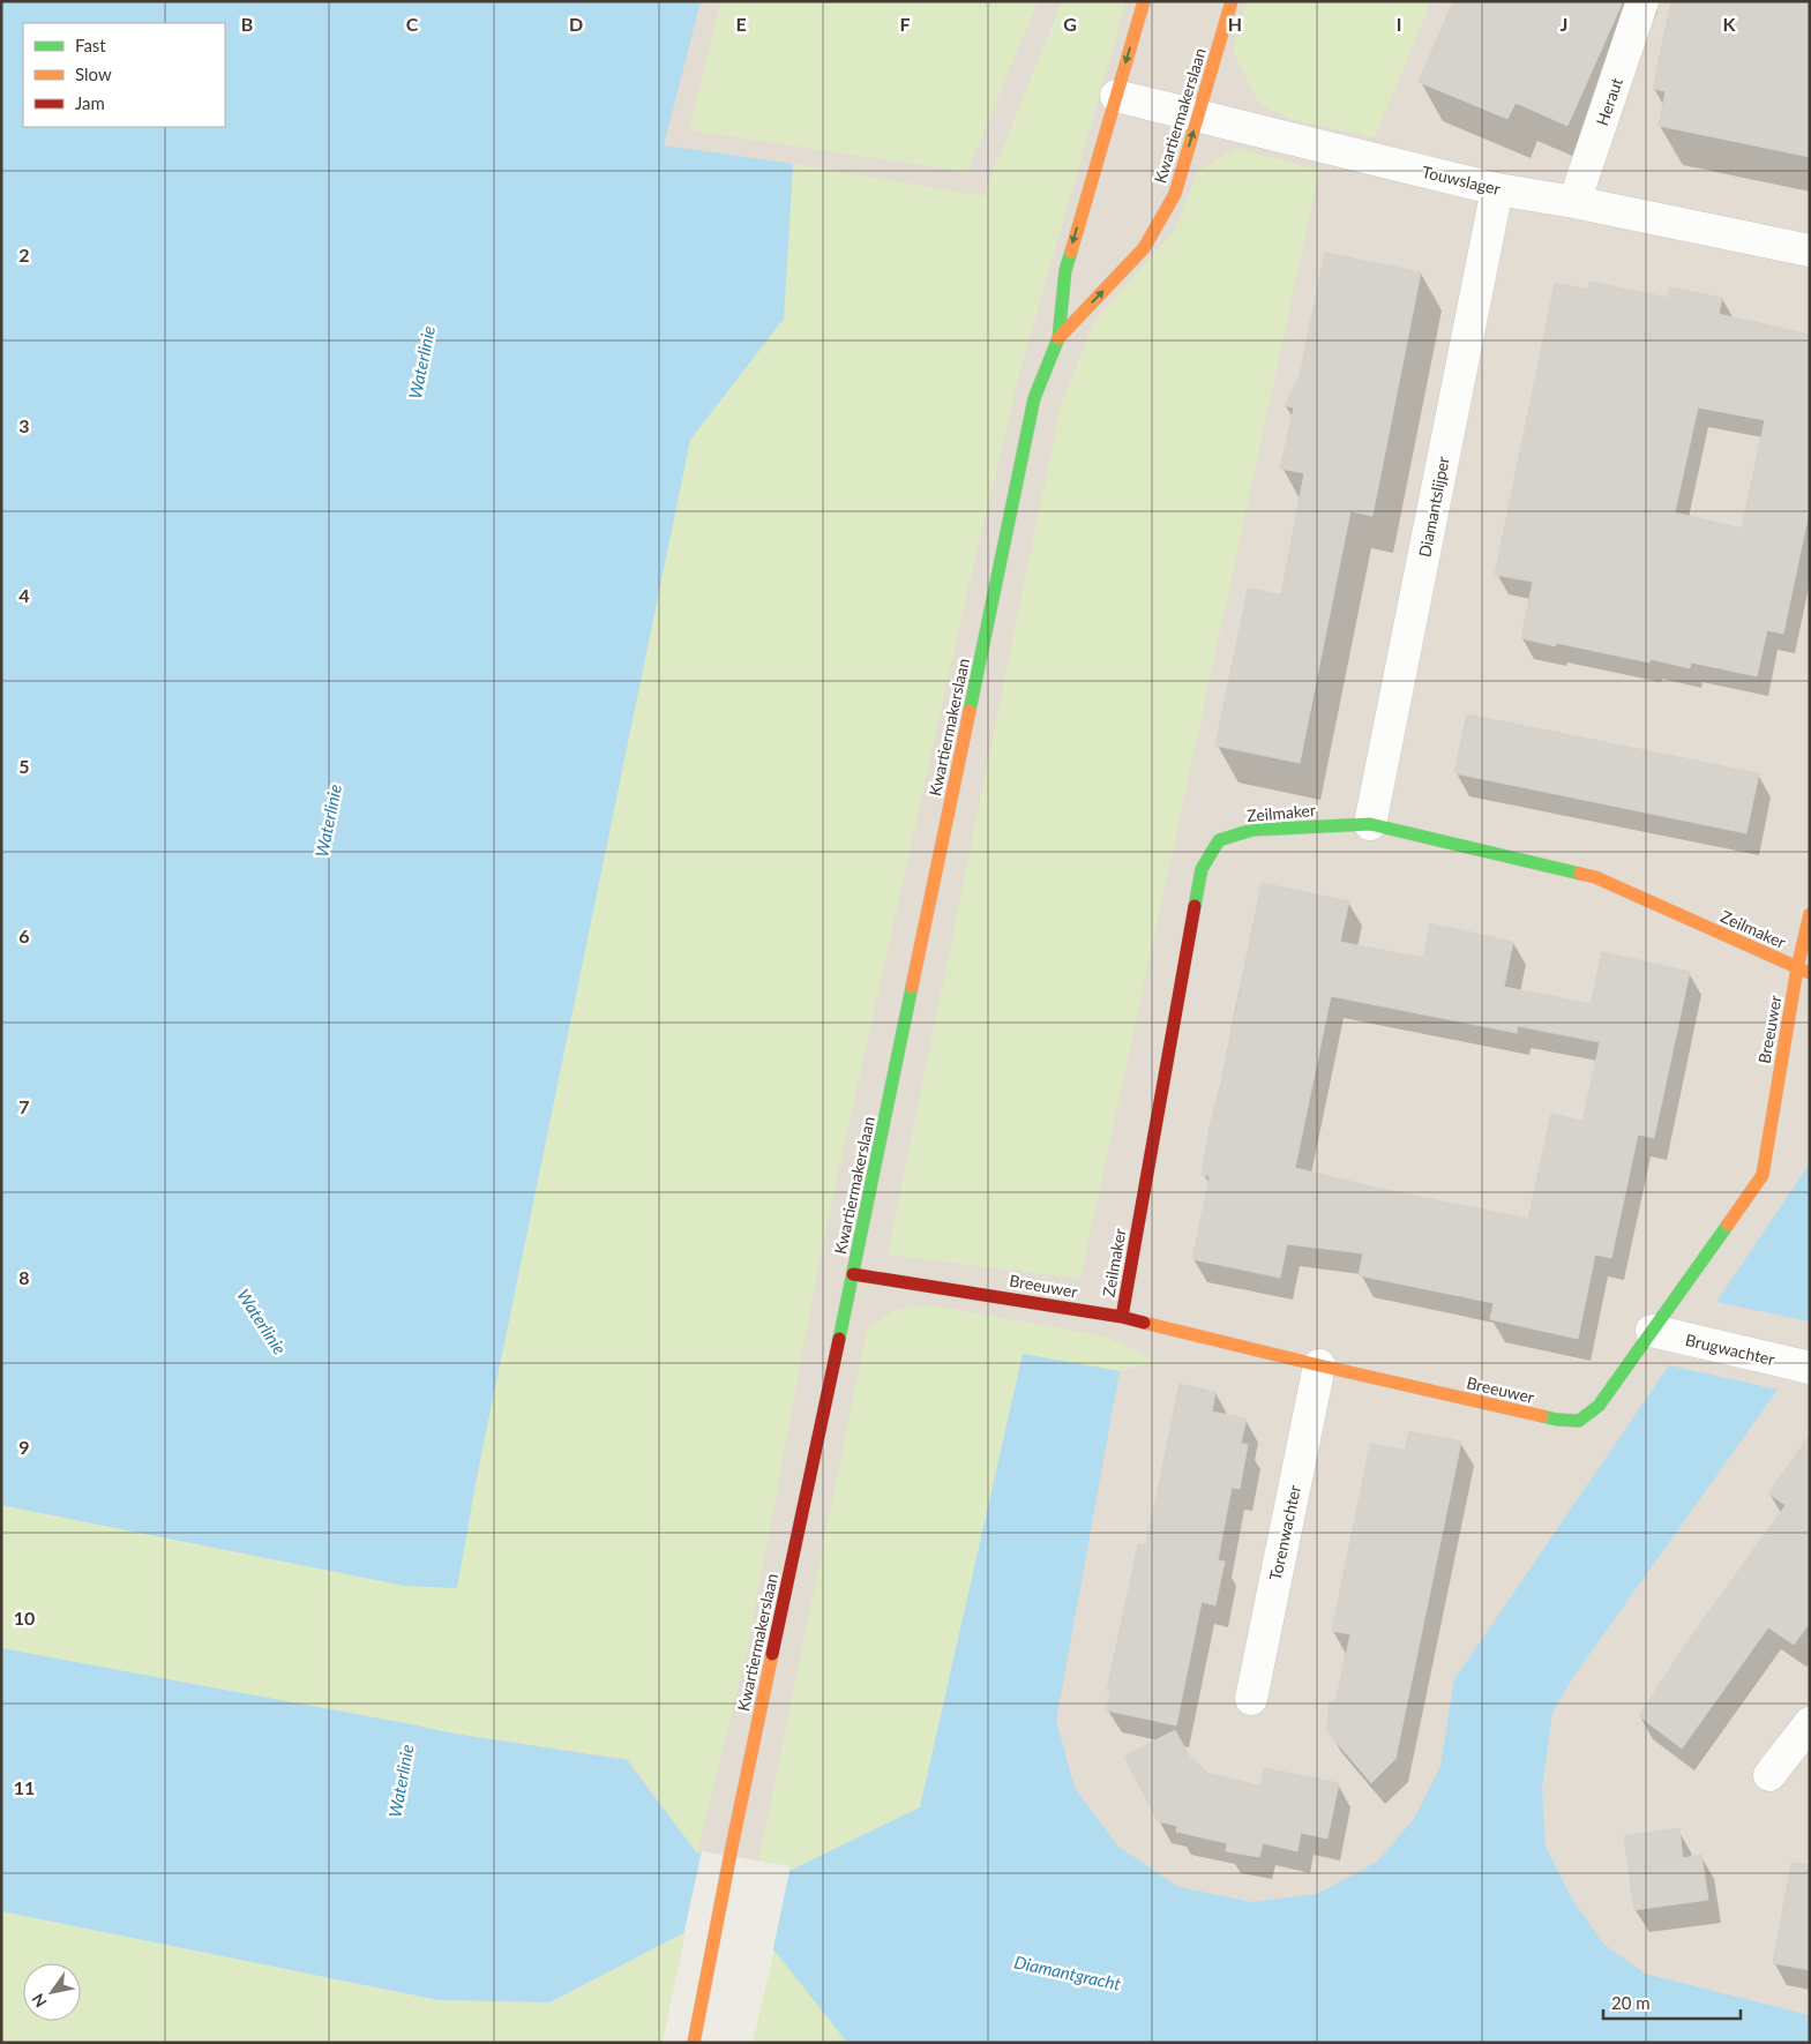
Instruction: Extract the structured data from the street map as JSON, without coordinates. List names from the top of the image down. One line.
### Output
{"streets":{"main road":["Kwartiermakerslaan","Zeilmaker","Breeuwer"],"street":["Heraut","Touwslager","Diamantslijper","Brugwachter","Torenwachter"]},"crossings":[["Heraut","Touwslager"],["Kwartiermakerslaan","Touwslager"],["Kwartiermakerslaan","Breeuwer"],["Touwslager","Diamantslijper"],["Diamantslijper","Zeilmaker"],["Zeilmaker","Breeuwer"],["Breeuwer","Brugwachter"],["Breeuwer","Torenwachter"]],"water":["Waterlinie","Diamantgracht"],"legend":["Fast","Slow","Jam"],"scale_bar":"20 m","north":"bottom left","grid":{"columns":["B","C","D","E","F","G","H","I","J","K"],"rows":["2","3","4","5","6","7","8","9","10","11"]}}
